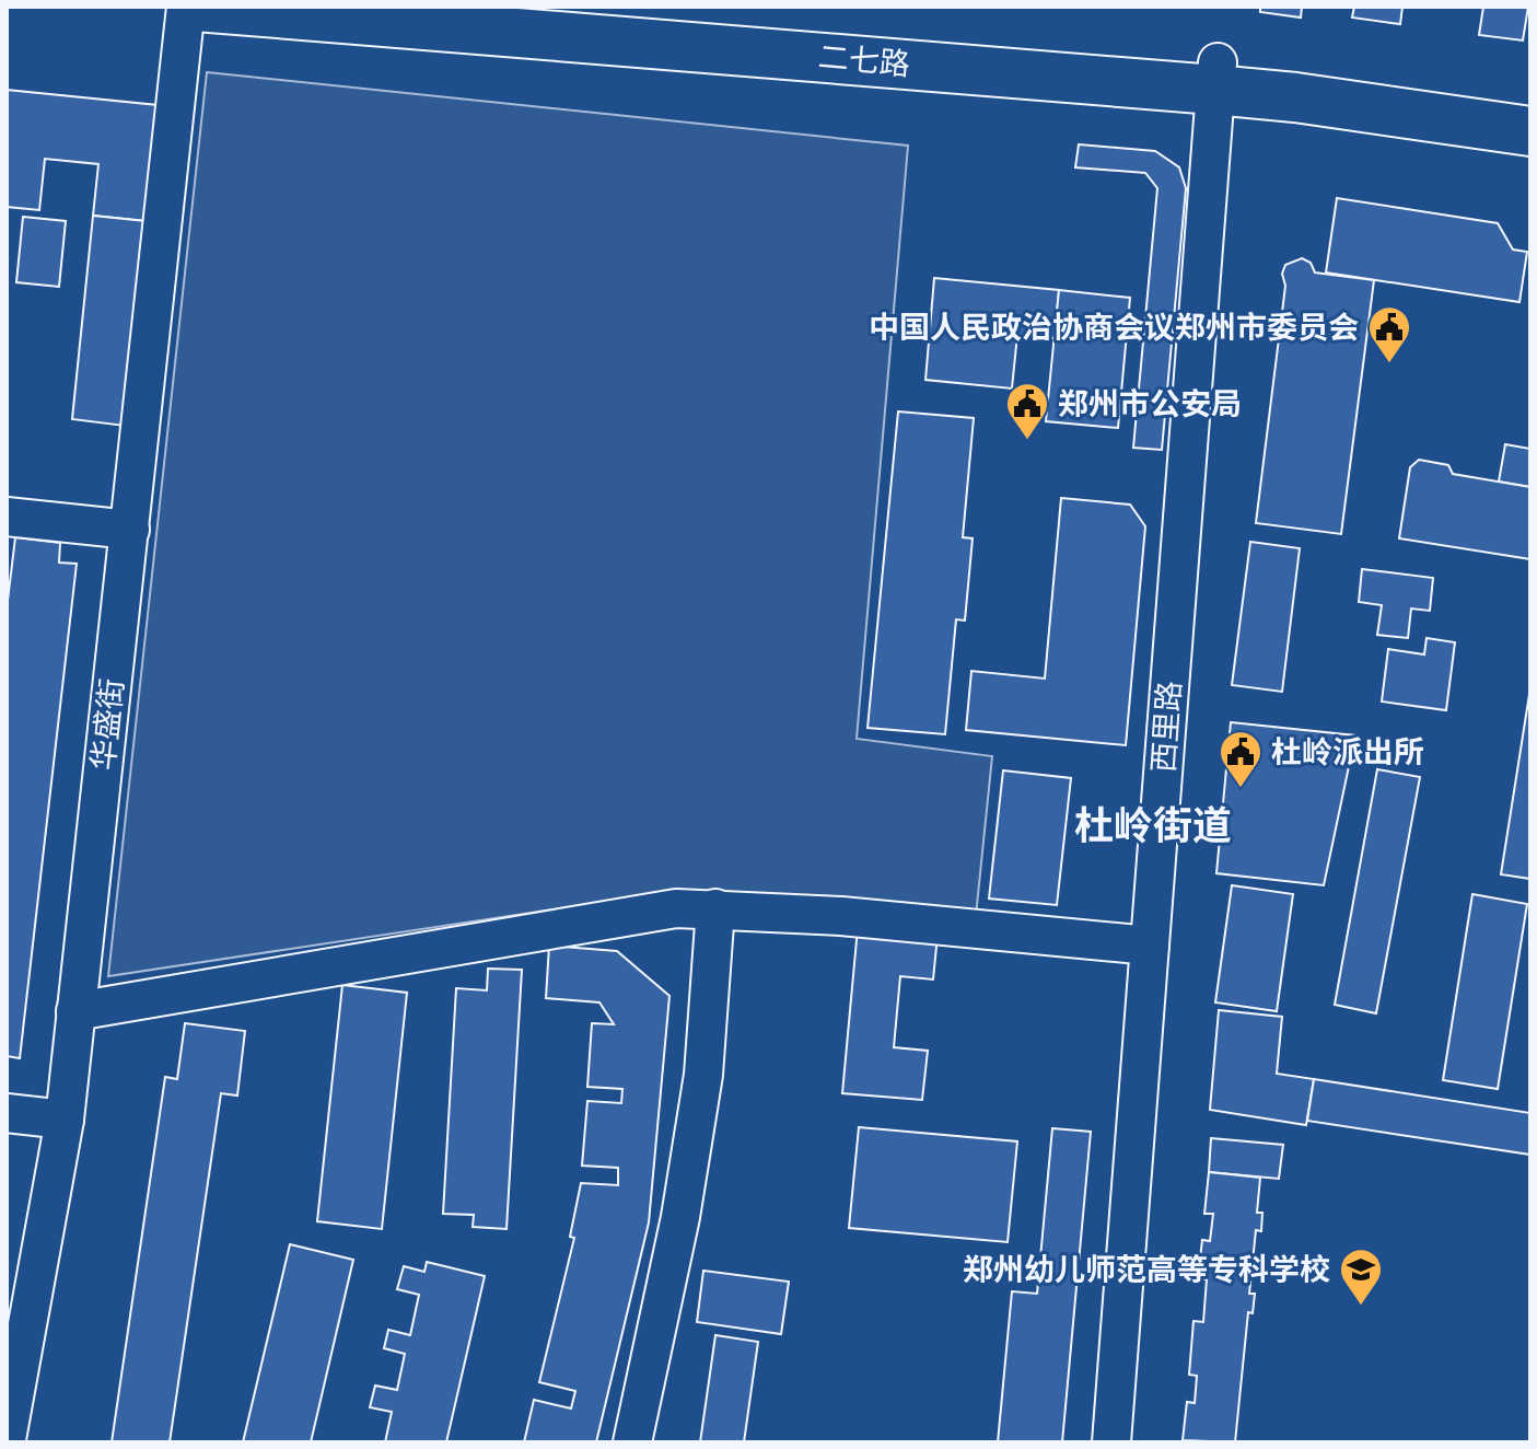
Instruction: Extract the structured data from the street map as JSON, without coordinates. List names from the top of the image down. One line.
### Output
{"streets":{"main road":["二七路"],"street":["华盛街","西里路"]},"crossings":[["二七路","西里路"]],"districts":["杜岭街道"],"places":{"public building":["中国人民政治协商会议郑州市委员会","郑州市公安局","杜岭派出所"],"school or university":["郑州幼儿师范高等专科学校"]}}
